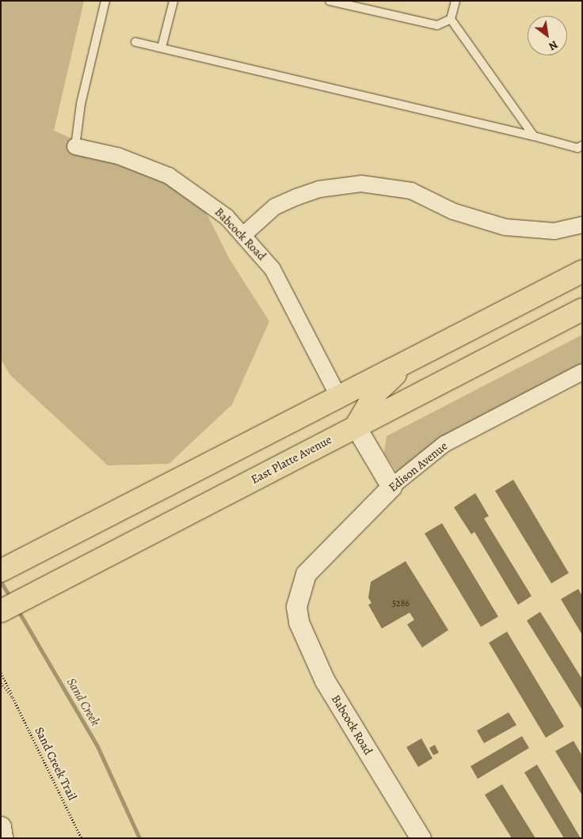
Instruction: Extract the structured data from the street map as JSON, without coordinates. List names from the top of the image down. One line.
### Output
{"streets":{"highway":["East Platte Avenue"],"street":["Babcock Road","Edison Avenue"],"path":["Sand Creek Trail"]},"crossings":[["Babcock Road","Edison Avenue"]],"water":["Sand Creek"],"house_numbers":["5286"],"north":"bottom right"}
